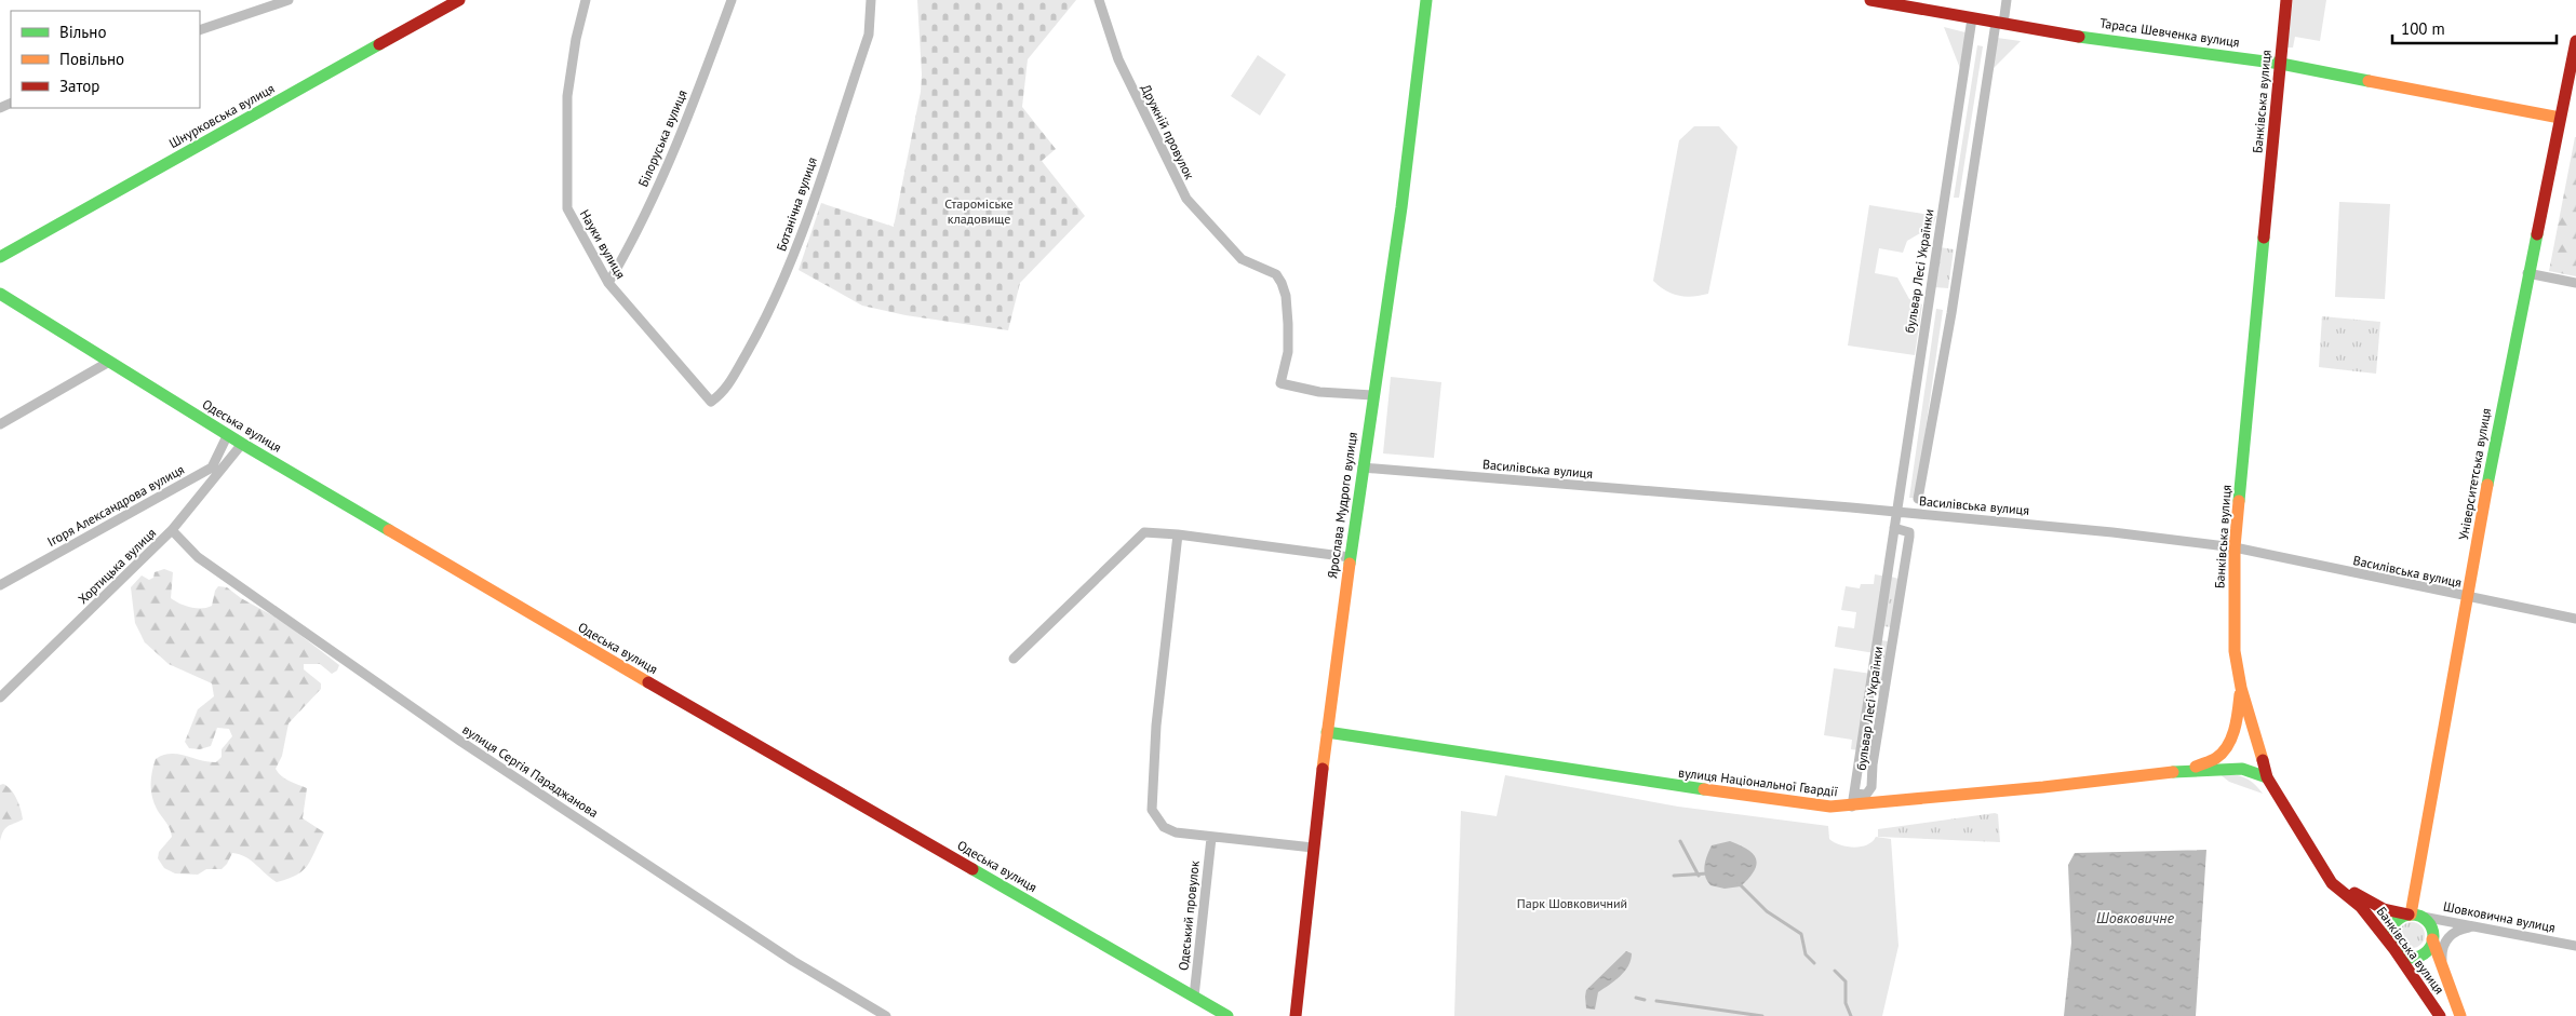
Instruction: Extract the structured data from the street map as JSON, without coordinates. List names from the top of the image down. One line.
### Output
{"streets":{"street":["Тараса Шевченка вулиця","Банківська вулиця","Шнурковська вулиця","Дружній провулок","Білоруська вулиця","Ботанічна вулиця","Науки вулиця","бульвар Лесі Українки","Одеська вулиця","Василівська вулиця","Університетська вулиця","Ігоря Александрова вулиця","Ярослава Мудрого вулиця","Хортицька вулиця","вулиця Сергія Параджанова","вулиця Національної Гвардії","Одеський провулок","Шовковична вулиця"]},"crossings":[["Тараса Шевченка вулиця","Банківська вулиця"],["Тараса Шевченка вулиця","бульвар Лесі Українки"],["Тараса Шевченка вулиця","Університетська вулиця"],["Банківська вулиця","Василівська вулиця"],["Банківська вулиця","Університетська вулиця"],["Банківська вулиця","Шовковична вулиця"],["Дружній провулок","Ярослава Мудрого вулиця"],["Білоруська вулиця","Науки вулиця"],["Ботанічна вулиця","Науки вулиця"],["бульвар Лесі Українки","Василівська вулиця"],["бульвар Лесі Українки","вулиця Національної Гвардії"],["Одеська вулиця","Ігоря Александрова вулиця"],["Одеська вулиця","Хортицька вулиця"],["Одеська вулиця","Одеський провулок"],["Василівська вулиця","Університетська вулиця"],["Василівська вулиця","Ярослава Мудрого вулиця"],["Університетська вулиця","Шовковична вулиця"],["Ярослава Мудрого вулиця","вулиця Національної Гвардії"],["Хортицька вулиця","вулиця Сергія Параджанова"]],"water":["Шовковичне"],"parks":["Староміське кладовище","Парк Шовковичний"],"legend":["Вільно","Повільно","Затор"],"scale_bar":"100 m"}
